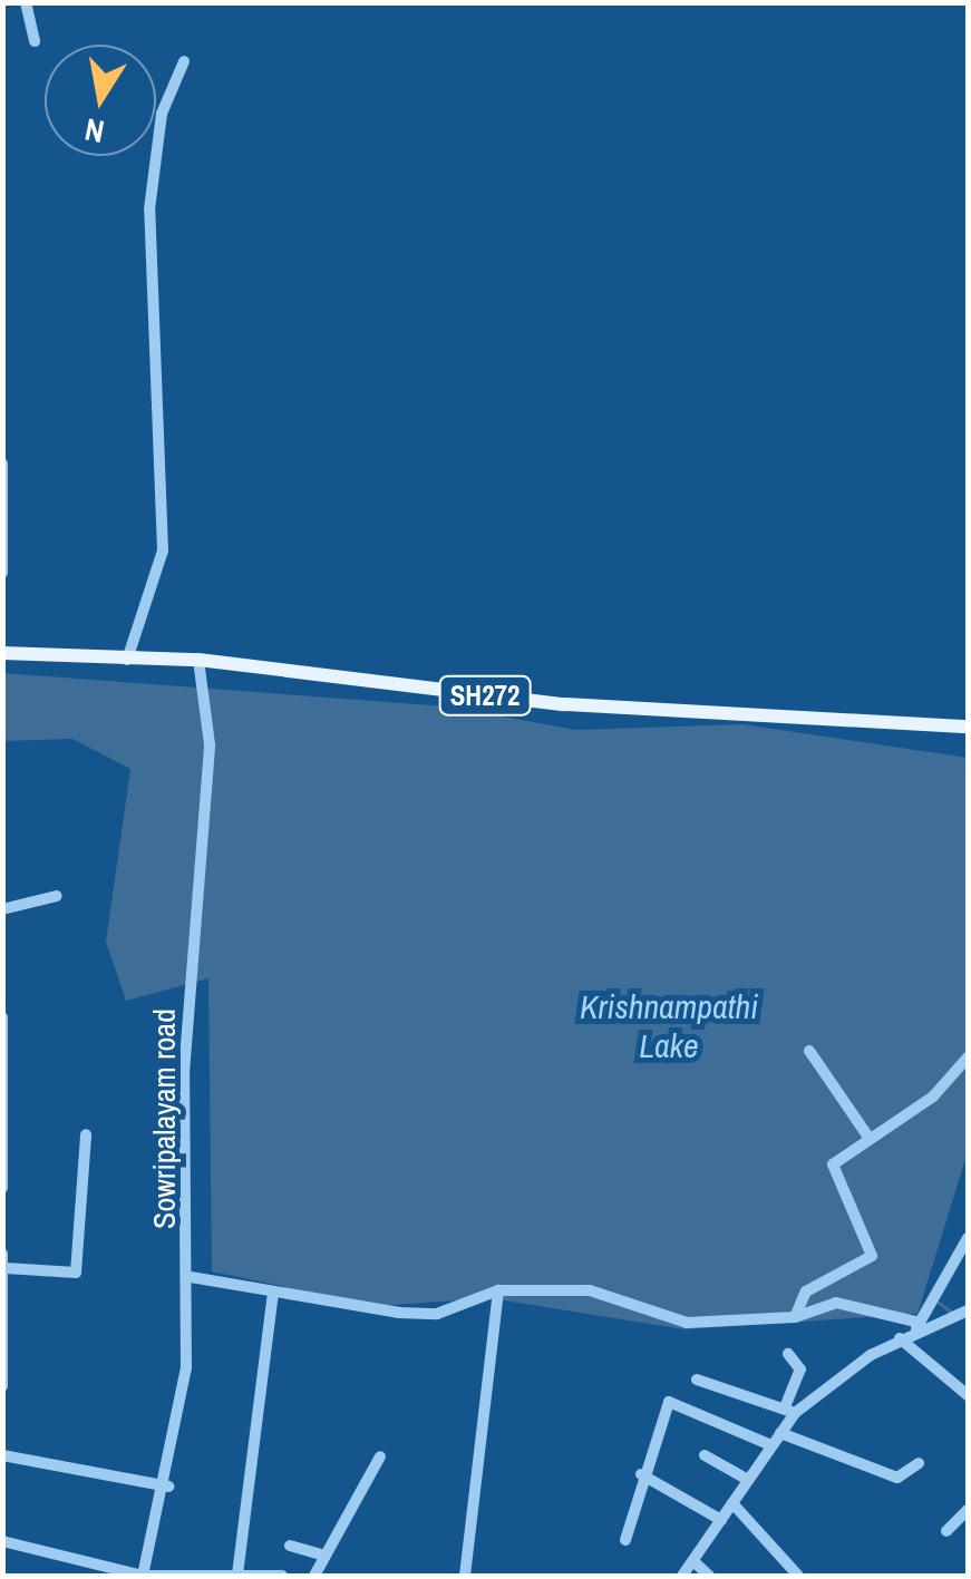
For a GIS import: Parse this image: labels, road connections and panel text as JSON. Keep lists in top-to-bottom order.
{
  "streets": {
    "main road": ["SH272"],
    "street": ["Sowripalayam road"]
  },
  "crossings": [
    ["SH272", "Sowripalayam road"]
  ],
  "water": ["Krishnampathi Lake"],
  "north": "bottom"
}
